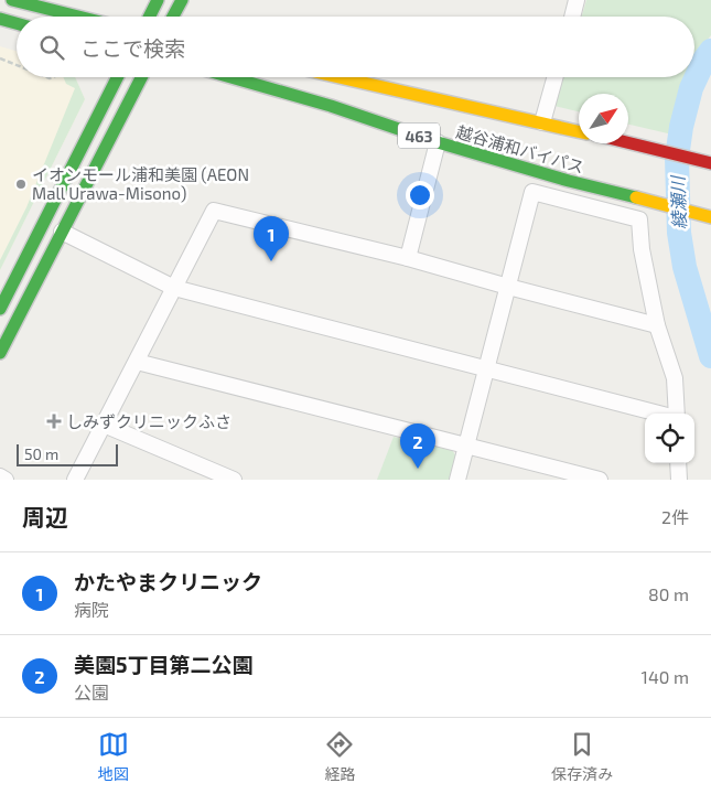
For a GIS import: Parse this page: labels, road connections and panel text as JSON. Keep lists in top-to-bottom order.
{
  "streets": {
    "main road": ["463", "越谷浦和バイパス"]
  },
  "water": ["綾瀬川"],
  "places": {
    "other": ["イオンモール浦和美園 (AEON Mall Urawa-Misono)"],
    "health": ["しみずクリニックふさ"]
  },
  "scale_bar": "50 m",
  "north": "top right",
  "page": {
    "search": "ここで検索",
    "pins": ["1", "2"],
    "scale": "50 m",
    "heading": ["周辺", "2件"],
    "list": [
      {
        "mark": "1",
        "name": "かたやまクリニック",
        "note": "病院",
        "value": "80 m"
      },
      {
        "mark": "2",
        "name": "美園5丁目第二公園",
        "note": "公園",
        "value": "140 m"
      }
    ],
    "nav": ["地図", "経路", "保存済み"]
  }
}
